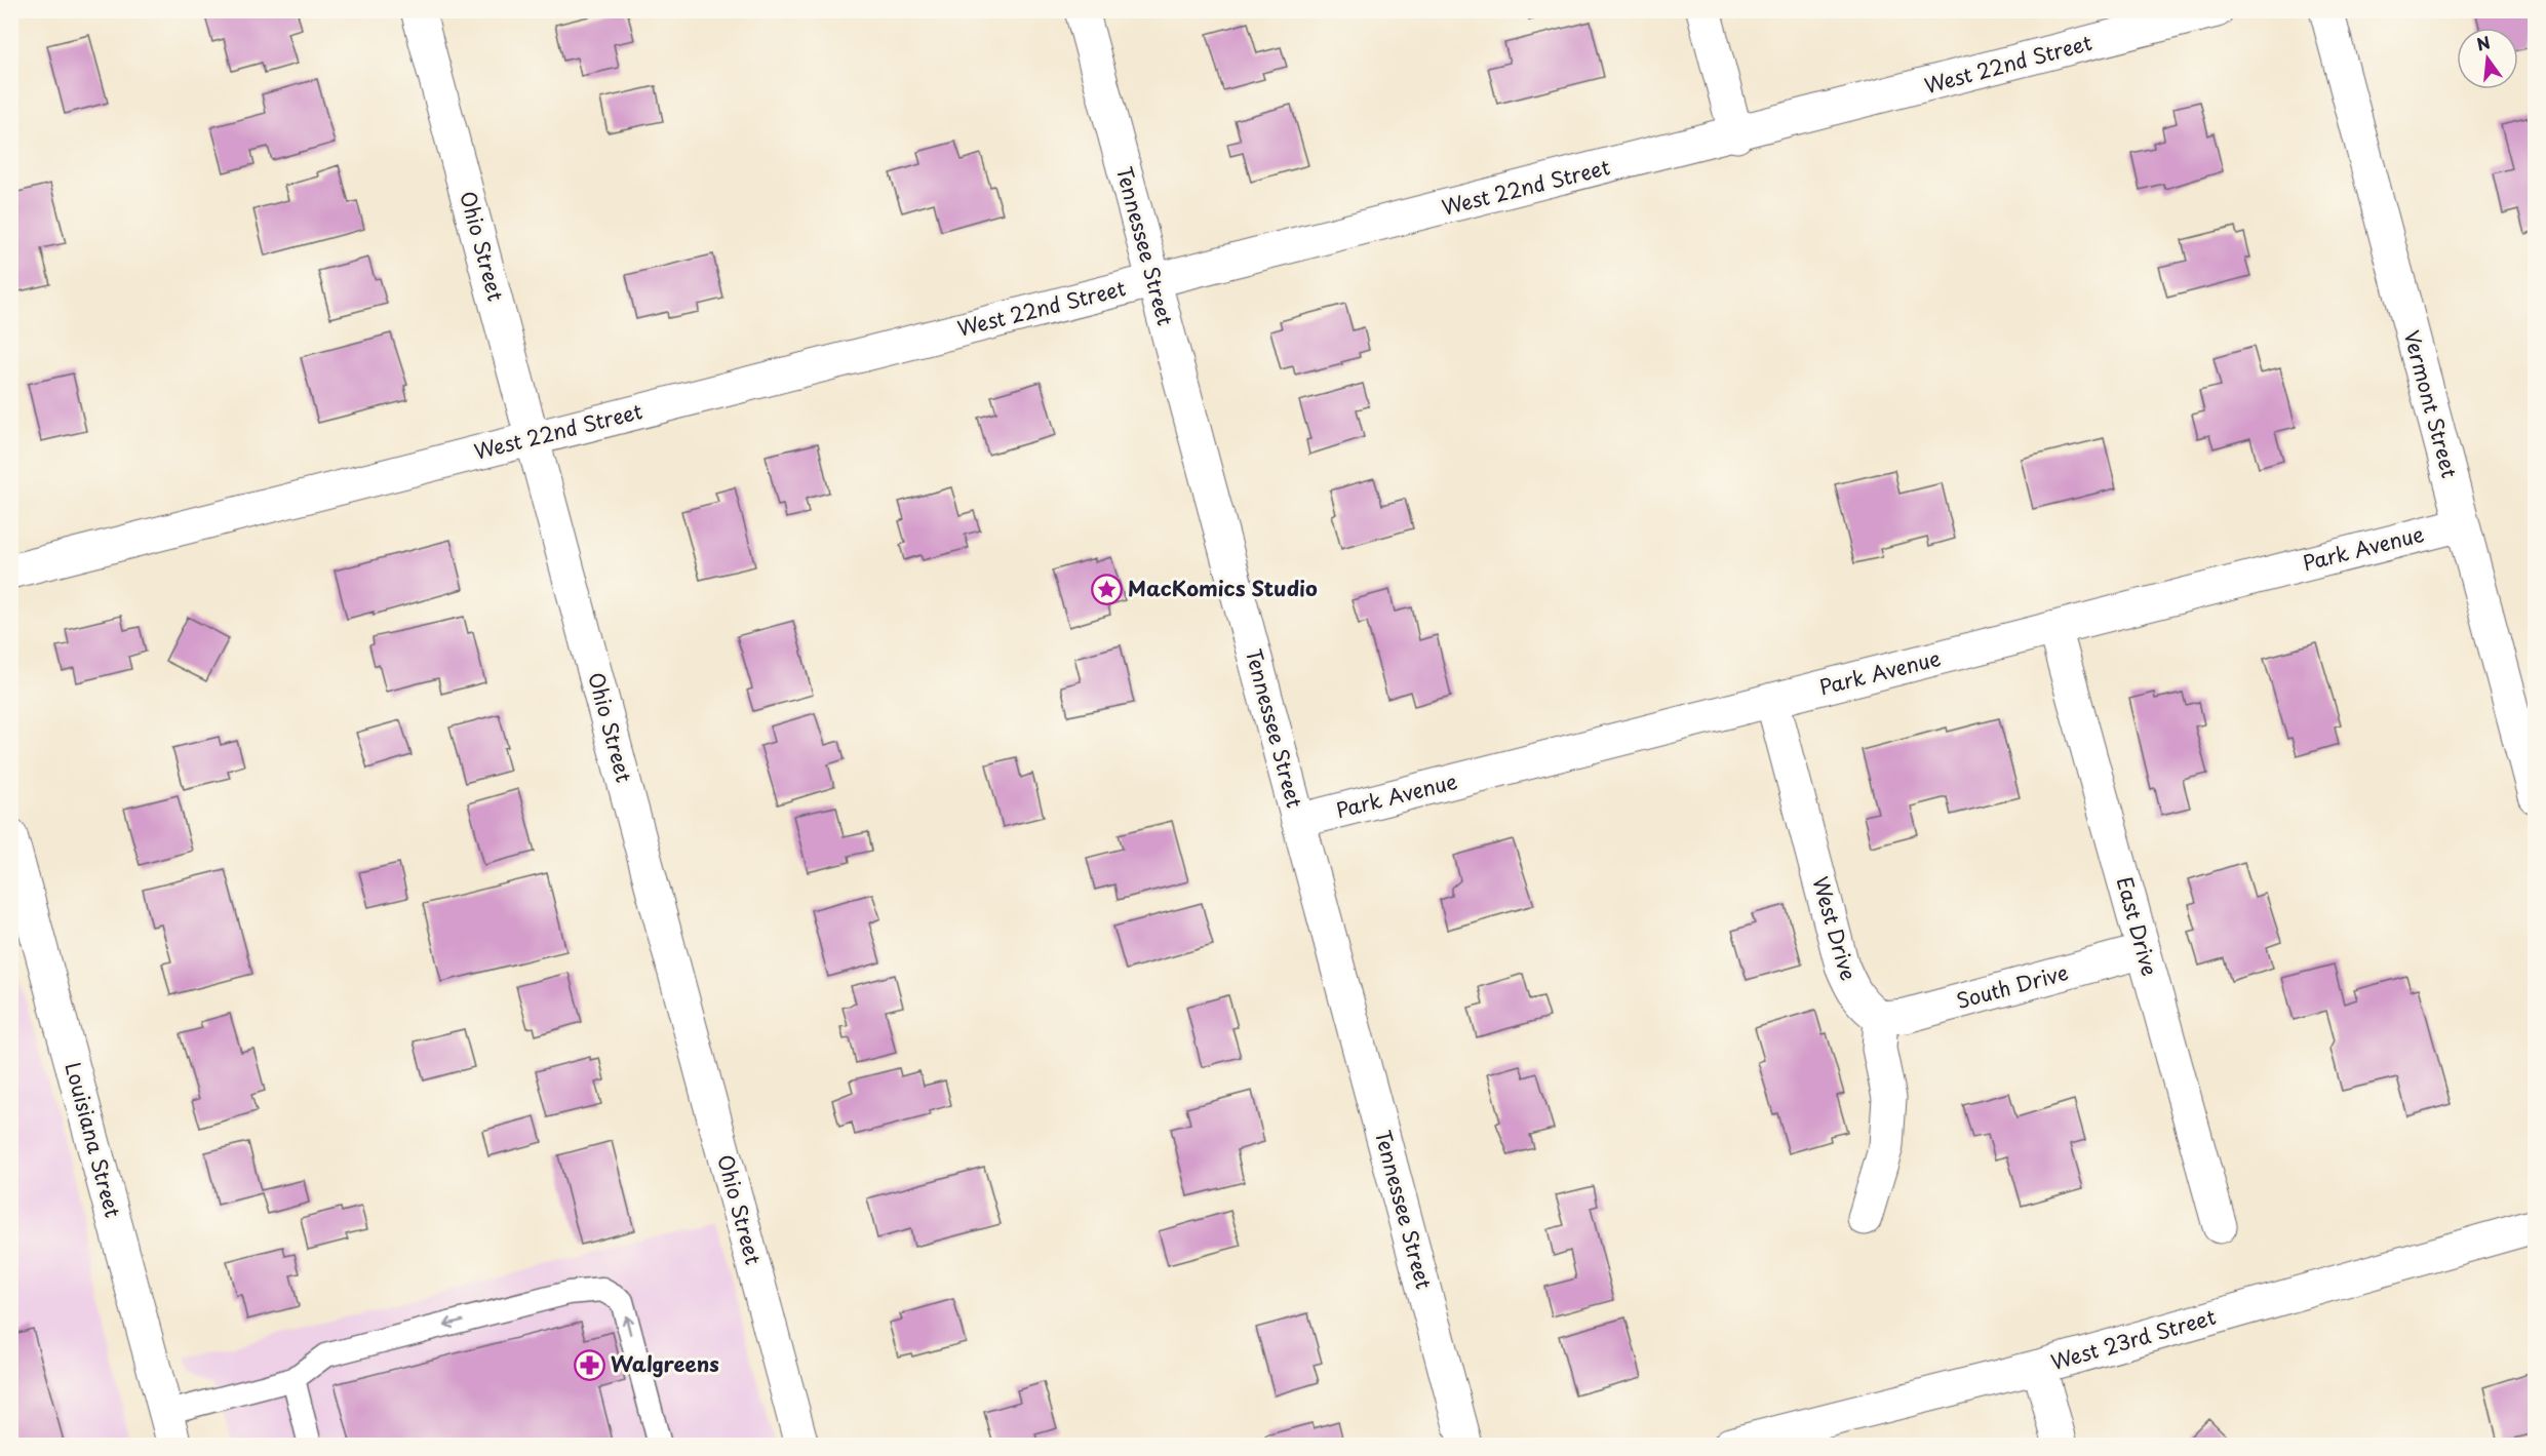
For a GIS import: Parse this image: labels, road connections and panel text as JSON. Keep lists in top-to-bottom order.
{
  "streets": {
    "street": [
      "West 22nd Street",
      "Ohio Street",
      "Tennessee Street",
      "Vermont Street",
      "Park Avenue",
      "East Drive",
      "West Drive",
      "South Drive",
      "Louisiana Street",
      "West 23rd Street"
    ]
  },
  "crossings": [
    ["West 22nd Street", "Ohio Street"],
    ["West 22nd Street", "Tennessee Street"],
    ["Tennessee Street", "Park Avenue"],
    ["Vermont Street", "Park Avenue"],
    ["Park Avenue", "East Drive"],
    ["Park Avenue", "West Drive"],
    ["East Drive", "South Drive"],
    ["West Drive", "South Drive"]
  ],
  "places": {
    "place": ["MacKomics Studio"],
    "pharmacy": ["Walgreens"]
  },
  "north": "top"
}
